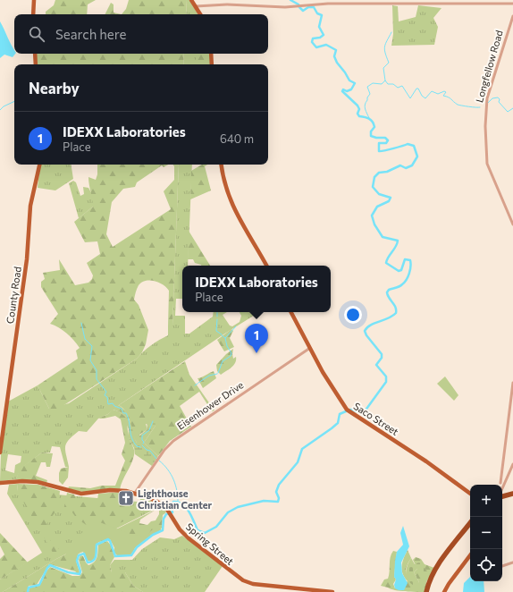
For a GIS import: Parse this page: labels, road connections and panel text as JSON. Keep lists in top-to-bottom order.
{
  "streets": {
    "main road": ["County Road", "Saco Street", "Spring Street"],
    "street": ["Longfellow Road", "Eisenhower Drive"]
  },
  "crossings": [
    ["Eisenhower Drive", "Saco Street"],
    ["Eisenhower Drive", "Spring Street"]
  ],
  "places": {
    "church": ["Lighthouse Christian Center"]
  },
  "page": {
    "search": "Search here",
    "heading": "Nearby",
    "list": [
      {
        "mark": "1",
        "name": "IDEXX Laboratories",
        "note": "Place",
        "value": "640 m"
      }
    ],
    "popup": ["IDEXX Laboratories", "Place"],
    "pins": "1",
    "map_buttons": ["+", "−"]
  }
}
